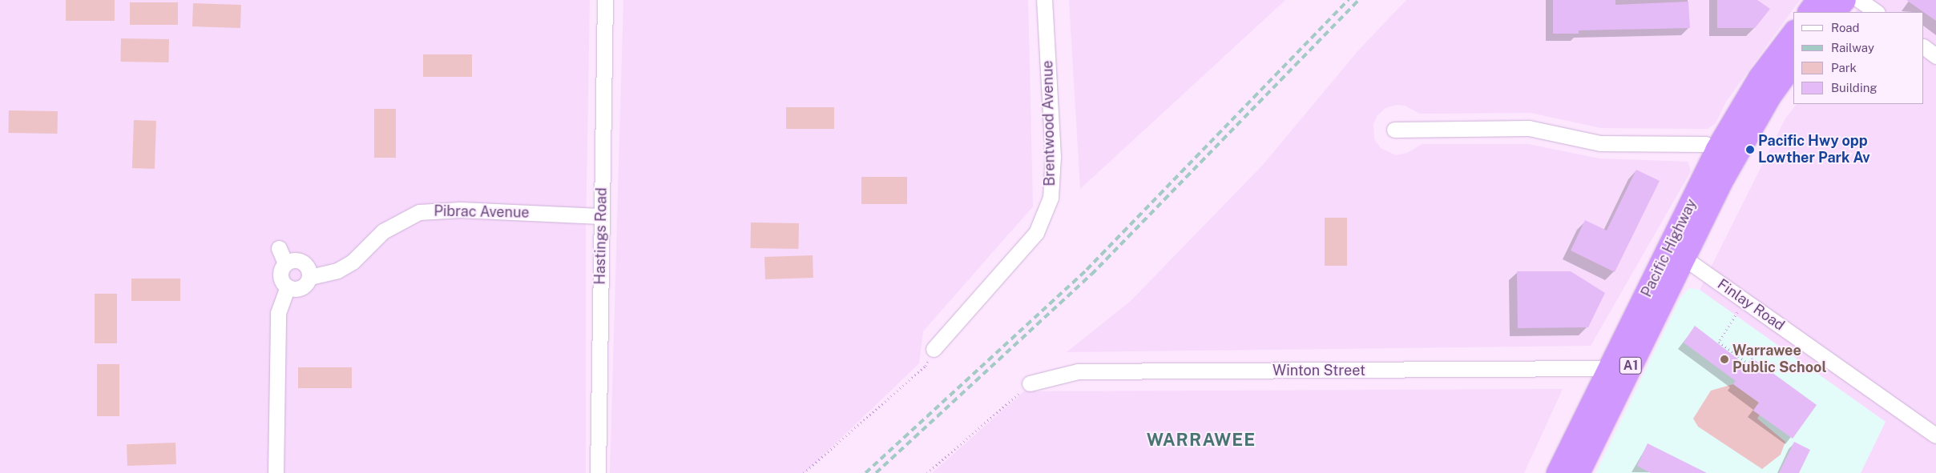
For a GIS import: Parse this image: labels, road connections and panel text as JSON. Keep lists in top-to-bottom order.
{
  "streets": {
    "highway": ["Pacific Highway", "A1"],
    "street": [
      "Brentwood Avenue",
      "Pibrac Avenue",
      "Hastings Road",
      "Finlay Road",
      "Winton Street"
    ]
  },
  "crossings": [
    ["Pibrac Avenue", "Hastings Road"],
    ["Pacific Highway", "Finlay Road"],
    ["Pacific Highway", "Winton Street"]
  ],
  "districts": ["WARRAWEE"],
  "places": ["Pacific Hwy opp Lowther Park Av", "Warrawee Public School"],
  "legend": [
    "Road",
    "Railway",
    "Park",
    "Building"
  ]
}
